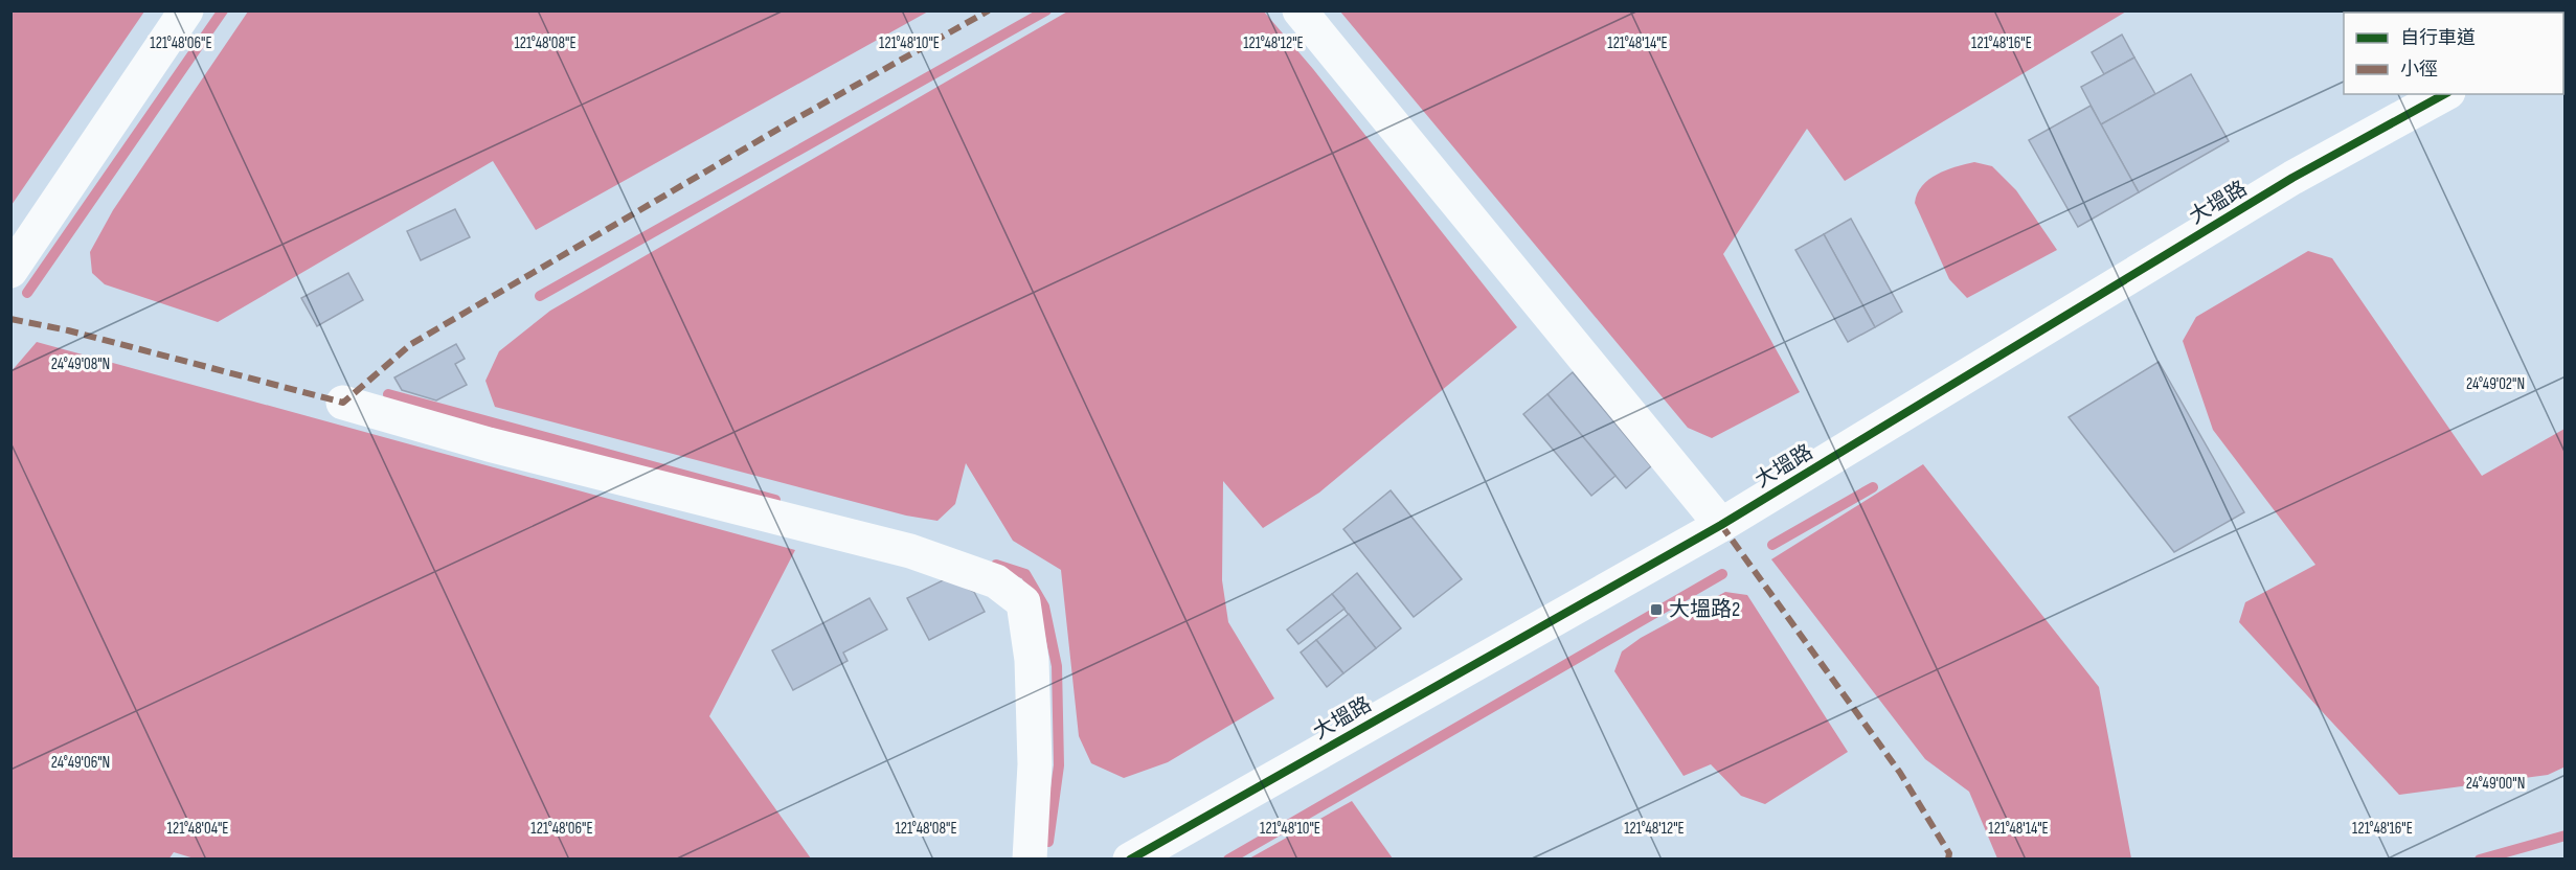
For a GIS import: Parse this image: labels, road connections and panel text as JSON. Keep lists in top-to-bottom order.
{
  "streets": {
    "street": ["大塭路"]
  },
  "places": {
    "transit": ["大塭路2"]
  },
  "legend": ["自行車道", "小徑"],
  "coordinates": [
    "121°48'14\"E",
    "121°48'16\"E",
    "121°48'06\"E",
    "121°48'08\"E",
    "121°48'10\"E",
    "121°48'12\"E",
    "24°49'08\"N",
    "24°49'02\"N",
    "24°49'06\"N",
    "24°49'00\"N",
    "121°48'04\"E"
  ]
}
